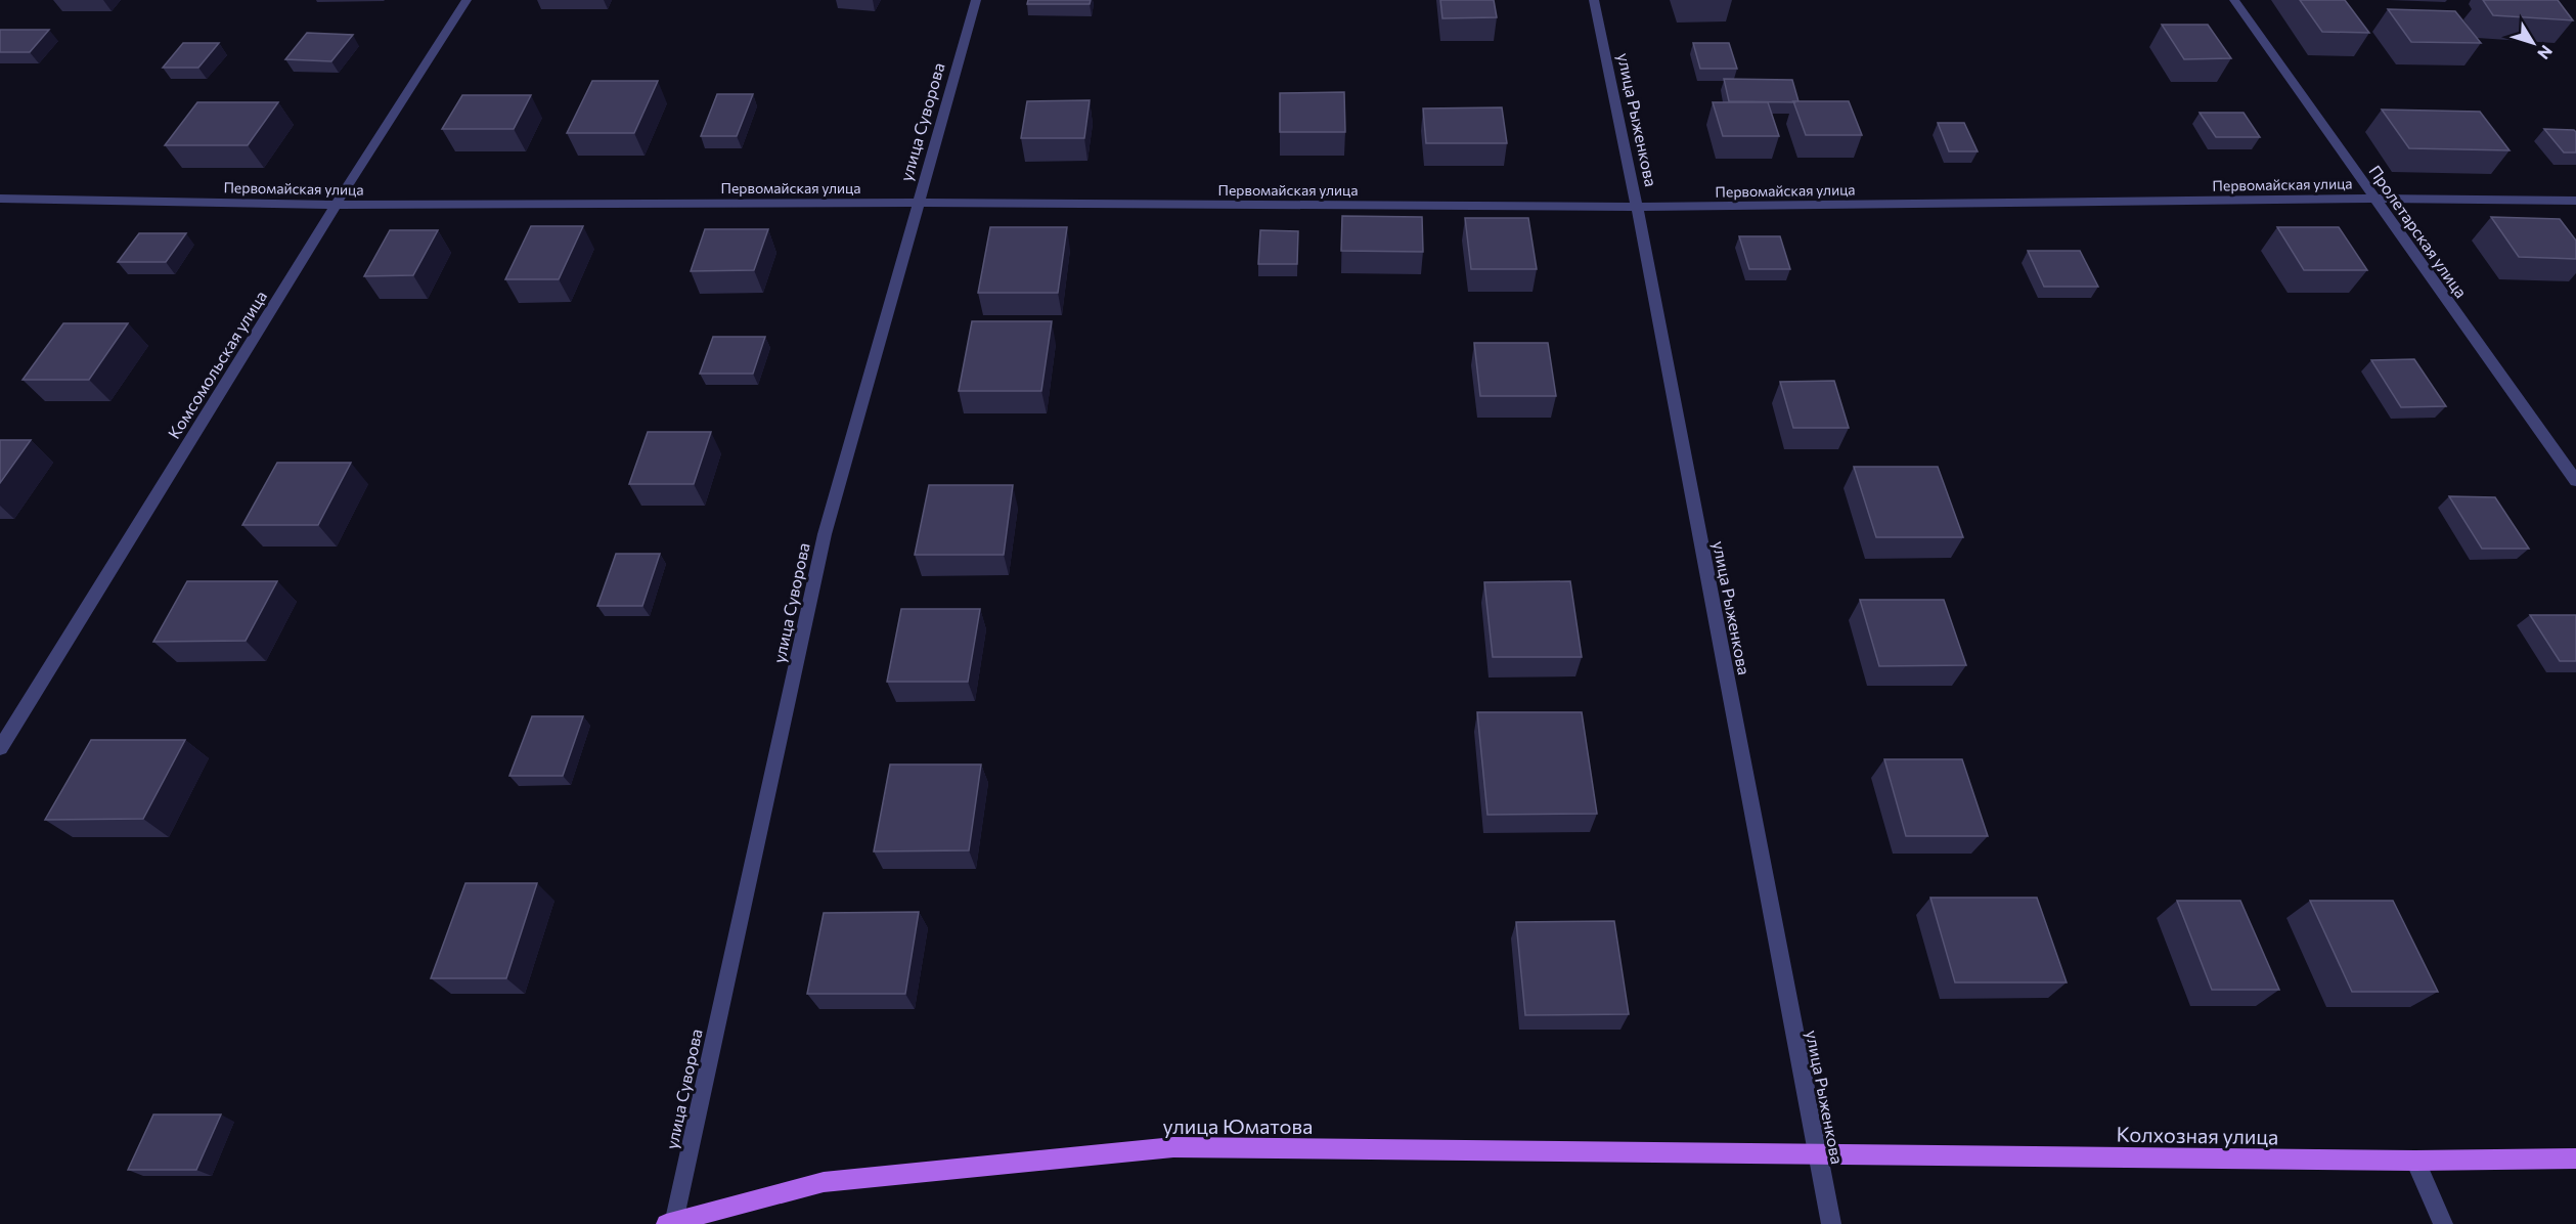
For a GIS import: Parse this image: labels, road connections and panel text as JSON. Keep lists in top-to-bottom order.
{
  "streets": {
    "main road": ["улица Юматова", "Колхозная улица"],
    "street": [
      "улица Рыженкова",
      "улица Суворова",
      "Первомайская улица",
      "Пролетарская улица",
      "Комсомольская улица"
    ]
  },
  "crossings": [
    ["улица Рыженкова", "Первомайская улица"],
    ["улица Рыженкова", "улица Юматова"],
    ["улица Рыженкова", "Колхозная улица"],
    ["улица Суворова", "Первомайская улица"],
    ["улица Суворова", "улица Юматова"],
    ["Первомайская улица", "Пролетарская улица"],
    ["Первомайская улица", "Комсомольская улица"],
    ["улица Юматова", "Колхозная улица"]
  ],
  "north": "bottom right"
}
